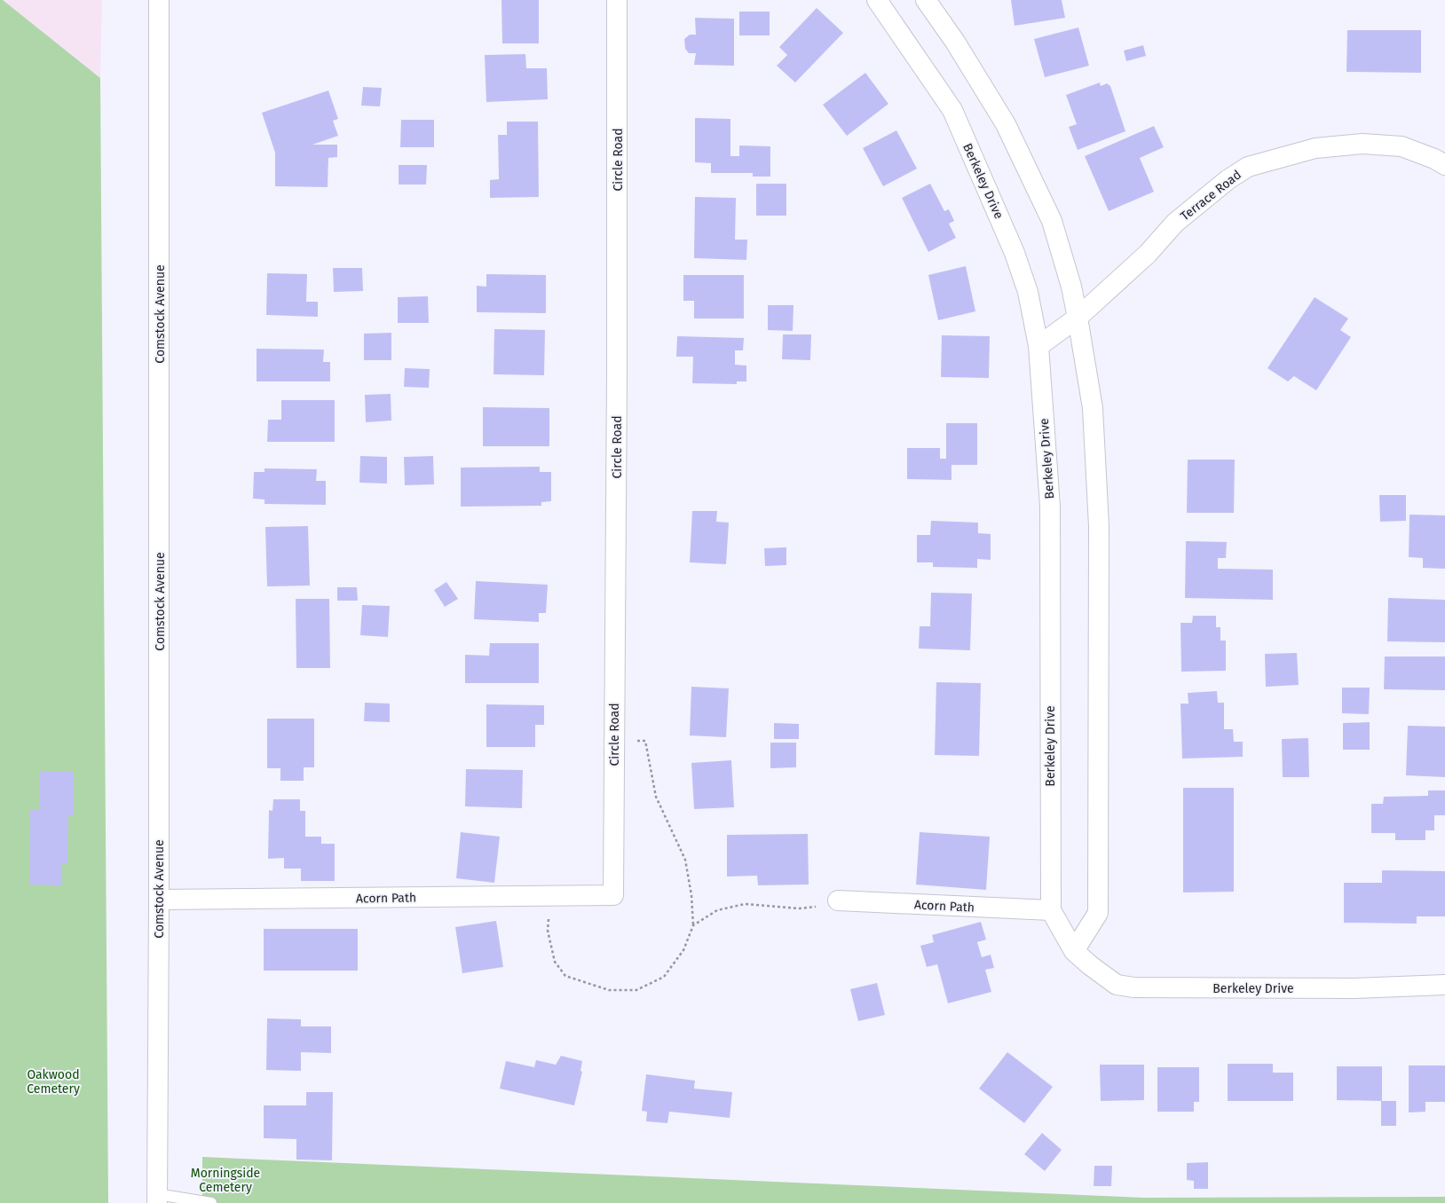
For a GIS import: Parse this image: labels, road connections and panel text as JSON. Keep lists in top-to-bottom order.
{
  "streets": {
    "street": [
      "Circle Road",
      "Berkeley Drive",
      "Terrace Road",
      "Comstock Avenue",
      "Acorn Path"
    ]
  },
  "crossings": [
    ["Circle Road", "Acorn Path"],
    ["Berkeley Drive", "Terrace Road"],
    ["Berkeley Drive", "Acorn Path"],
    ["Comstock Avenue", "Acorn Path"]
  ],
  "parks": ["Oakwood Cemetery", "Morningside Cemetery"]
}
